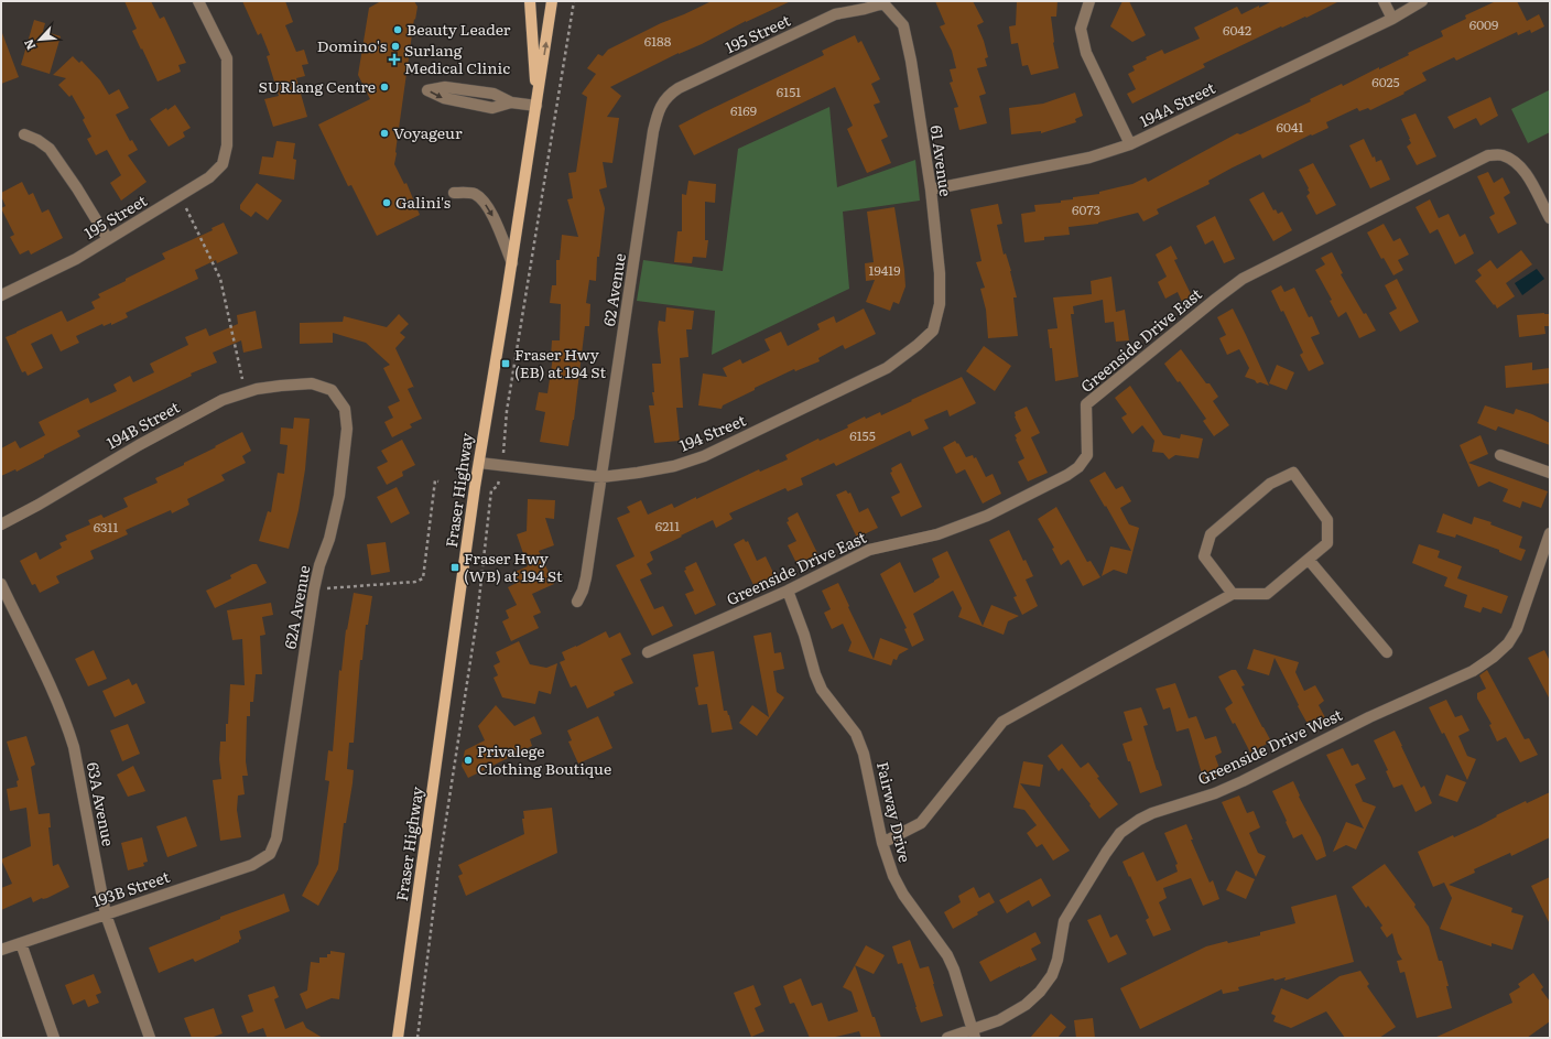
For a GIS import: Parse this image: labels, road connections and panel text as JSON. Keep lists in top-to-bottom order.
{
  "streets": {
    "main road": ["Fraser Highway"],
    "street": [
      "195 Street",
      "194A Street",
      "61 Avenue",
      "62 Avenue",
      "Greenside Drive East",
      "194B Street",
      "194 Street",
      "62A Avenue",
      "Greenside Drive West",
      "63A Avenue",
      "Fairway Drive",
      "193B Street"
    ]
  },
  "crossings": [
    ["195 Street", "61 Avenue"],
    ["195 Street", "62 Avenue"],
    ["194A Street", "61 Avenue"],
    ["61 Avenue", "194 Street"],
    ["62 Avenue", "194 Street"],
    ["Greenside Drive East", "Fairway Drive"],
    ["194B Street", "62A Avenue"],
    ["194 Street", "Fraser Highway"],
    ["62A Avenue", "193B Street"],
    ["Greenside Drive West", "Fairway Drive"],
    ["63A Avenue", "193B Street"]
  ],
  "places": {
    "other": [
      "Beauty Leader",
      "Domino's",
      "SURlang Centre",
      "Voyageur",
      "Galini's",
      "Privalege Clothing Boutique"
    ],
    "health": ["Surlang Medical Clinic"],
    "transit": ["Fraser Hwy (EB) at 194 St", "Fraser Hwy (WB) at 194 St"]
  },
  "house_numbers": [
    "6009",
    "6042",
    "6188",
    "6025",
    "6151",
    "6169",
    "6041",
    "6073",
    "19419",
    "6155",
    "6211",
    "6311"
  ],
  "north": "bottom left"
}
